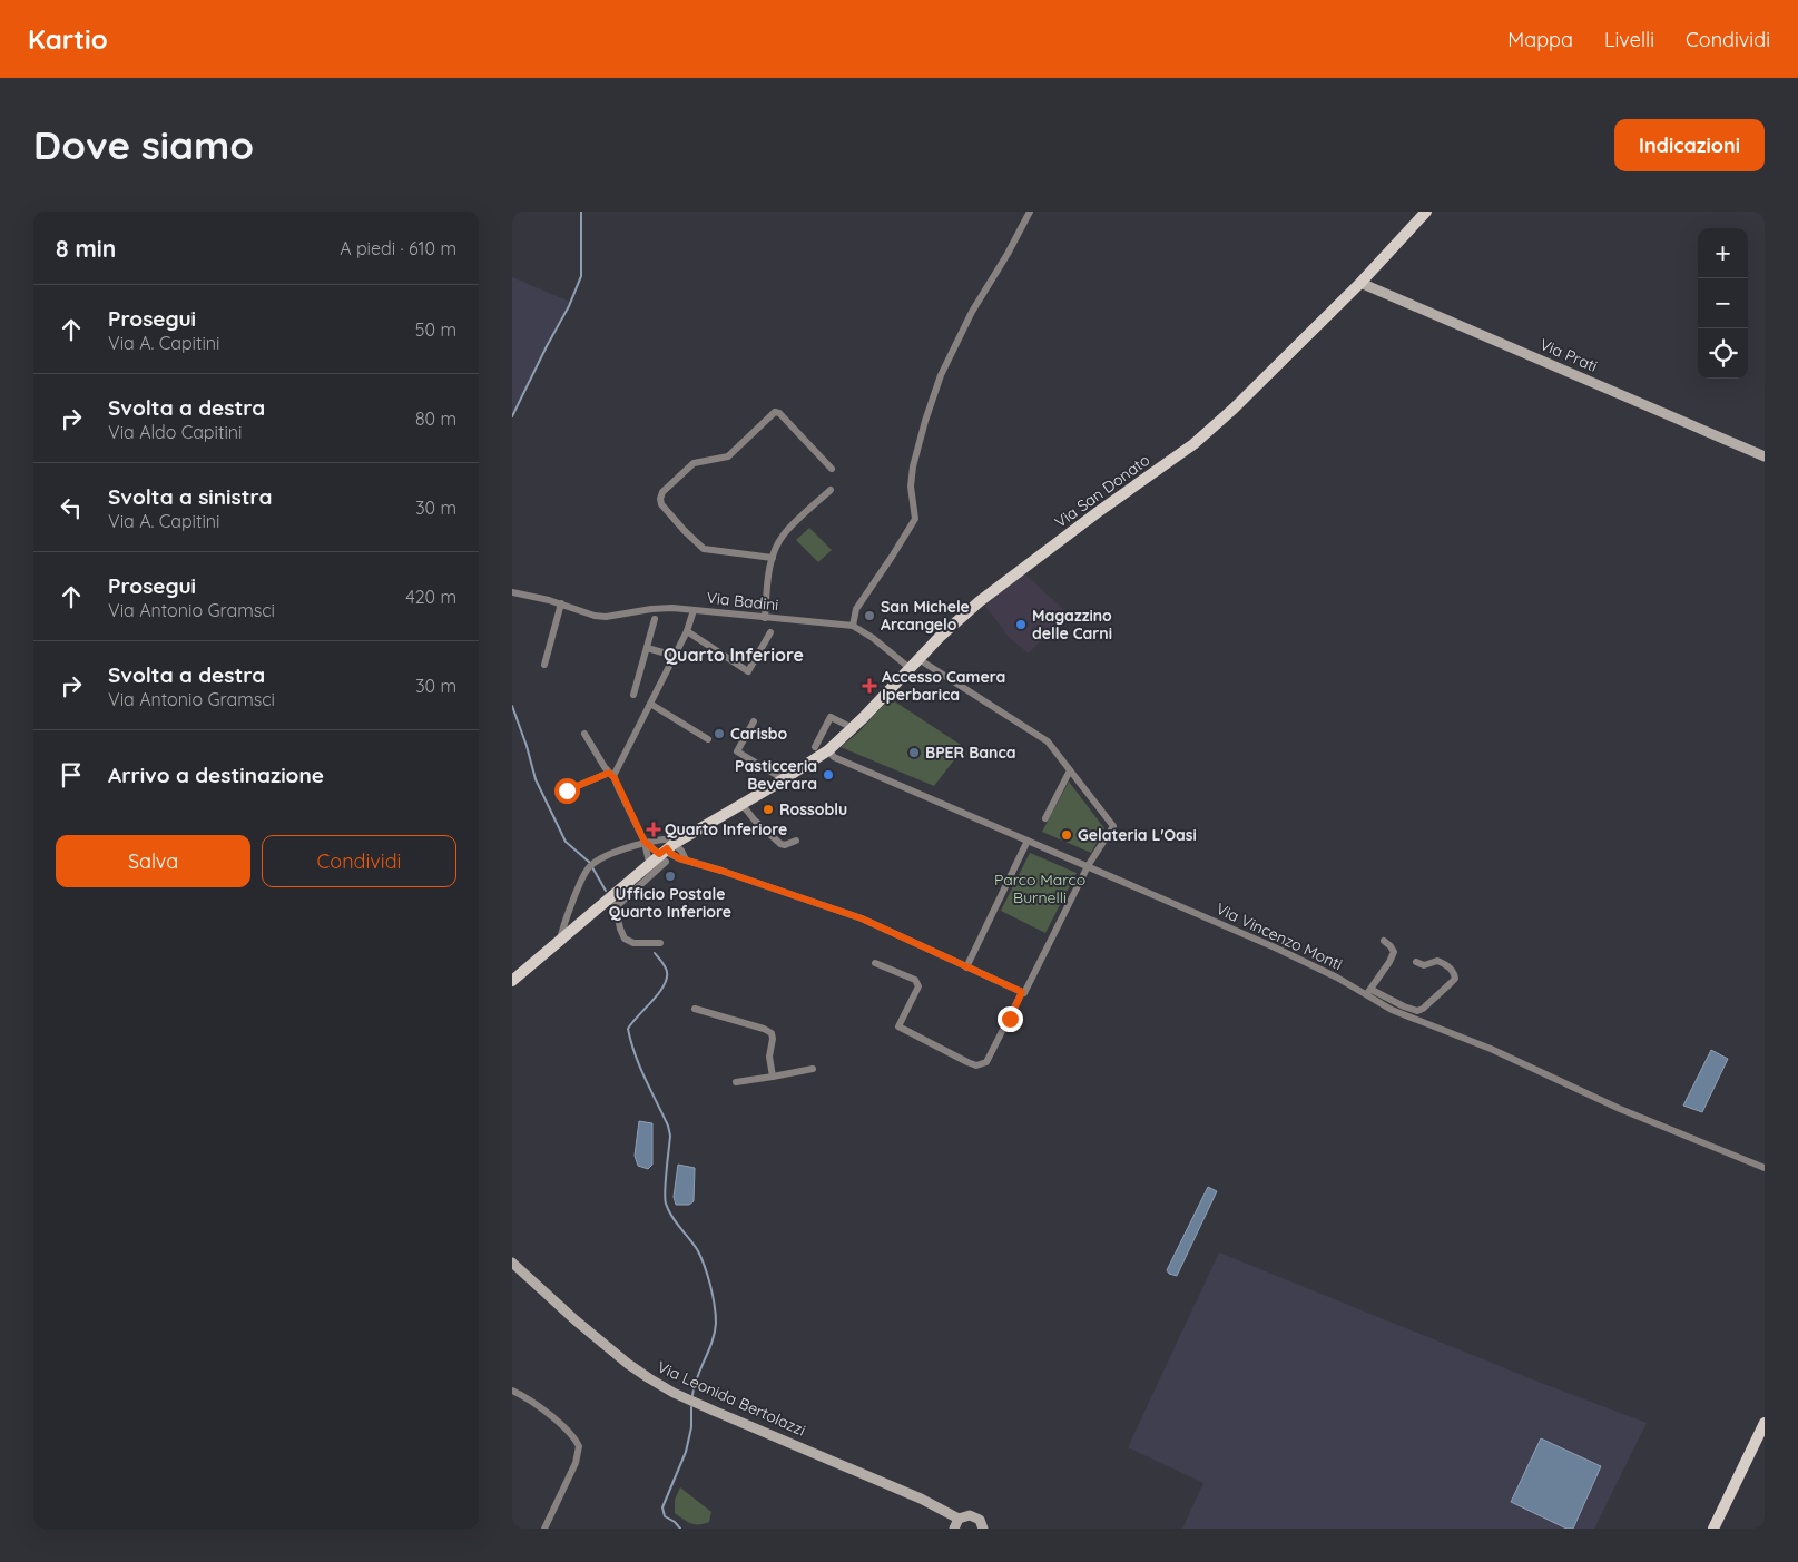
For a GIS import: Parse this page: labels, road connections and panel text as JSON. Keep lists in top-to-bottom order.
{
  "streets": {
    "main road": ["Via San Donato"],
    "street": [
      "Via Prati",
      "Via Badini",
      "Via Vincenzo Monti",
      "Via Leonida Bertolazzi"
    ]
  },
  "crossings": [
    ["Via Prati", "Via San Donato"],
    ["Via San Donato", "Via Badini"],
    ["Via San Donato", "Via Vincenzo Monti"]
  ],
  "districts": ["Quarto Inferiore"],
  "parks": ["Parco Marco Burnelli"],
  "places": {
    "other": [
      "San Michele Arcangelo",
      "Magazzino delle Carni",
      "Carisbo",
      "BPER Banca",
      "Pasticceria Beverara",
      "Rossoblu",
      "Gelateria L'Oasi",
      "Ufficio Postale Quarto Inferiore"
    ],
    "health": ["Accesso Camera Iperbarica", "Quarto Inferiore"]
  },
  "page": {
    "header": "Kartio",
    "nav": ["Mappa", "Livelli", "Condividi"],
    "buttons": [
      "Indicazioni",
      ["Salva", "Condividi"]
    ],
    "title": "Dove siamo",
    "heading": ["8 min", "A piedi · 610 m"],
    "map_buttons": ["+", "−"],
    "list": [
      ["Prosegui", "Via A. Capitini", "50 m"],
      ["Svolta a destra", "Via Aldo Capitini", "80 m"],
      ["Svolta a sinistra", "Via A. Capitini", "30 m"],
      ["Prosegui", "Via Antonio Gramsci", "420 m"],
      ["Svolta a destra", "Via Antonio Gramsci", "30 m"],
      "Arrivo a destinazione"
    ]
  }
}
